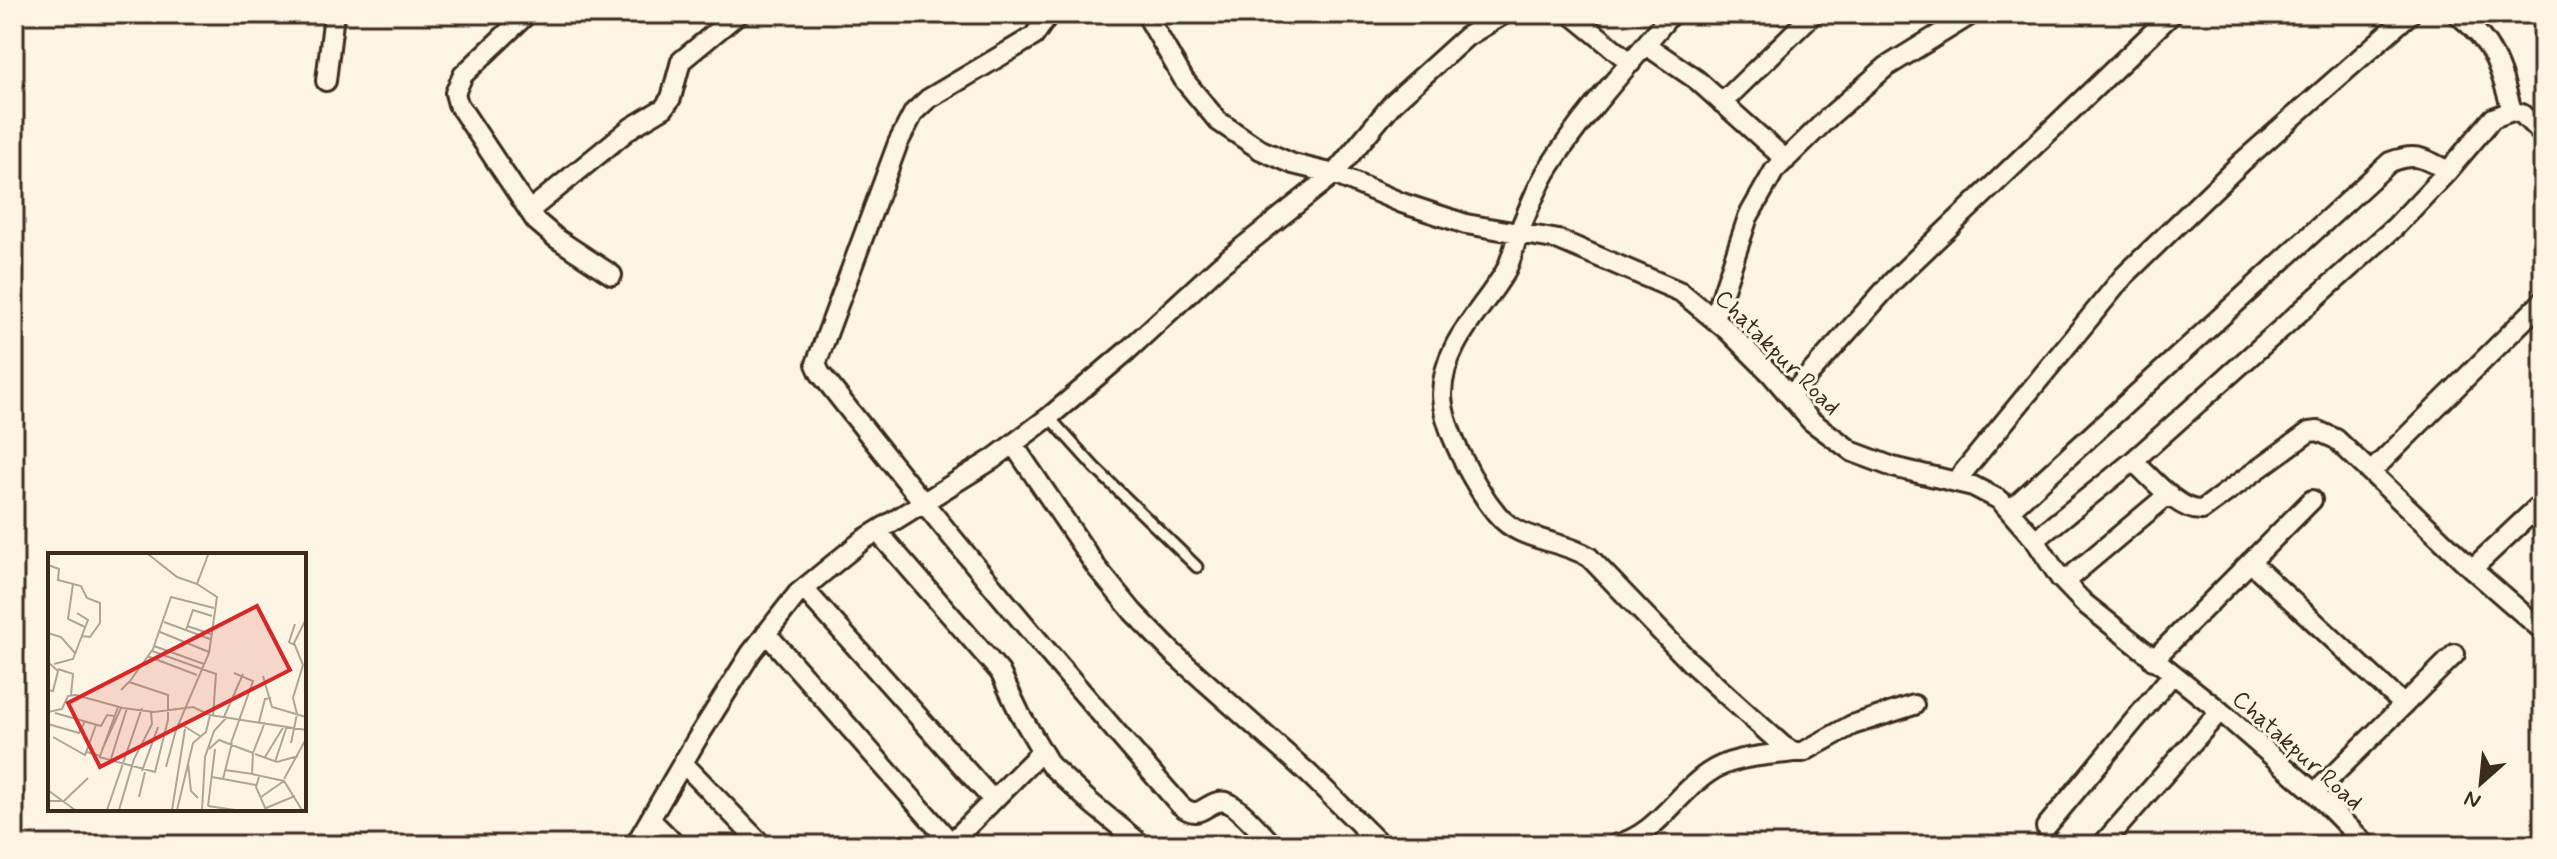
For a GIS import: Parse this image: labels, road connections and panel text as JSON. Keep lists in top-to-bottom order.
{
  "streets": {
    "street": ["Chatakpur Road"]
  },
  "north": "bottom left"
}
